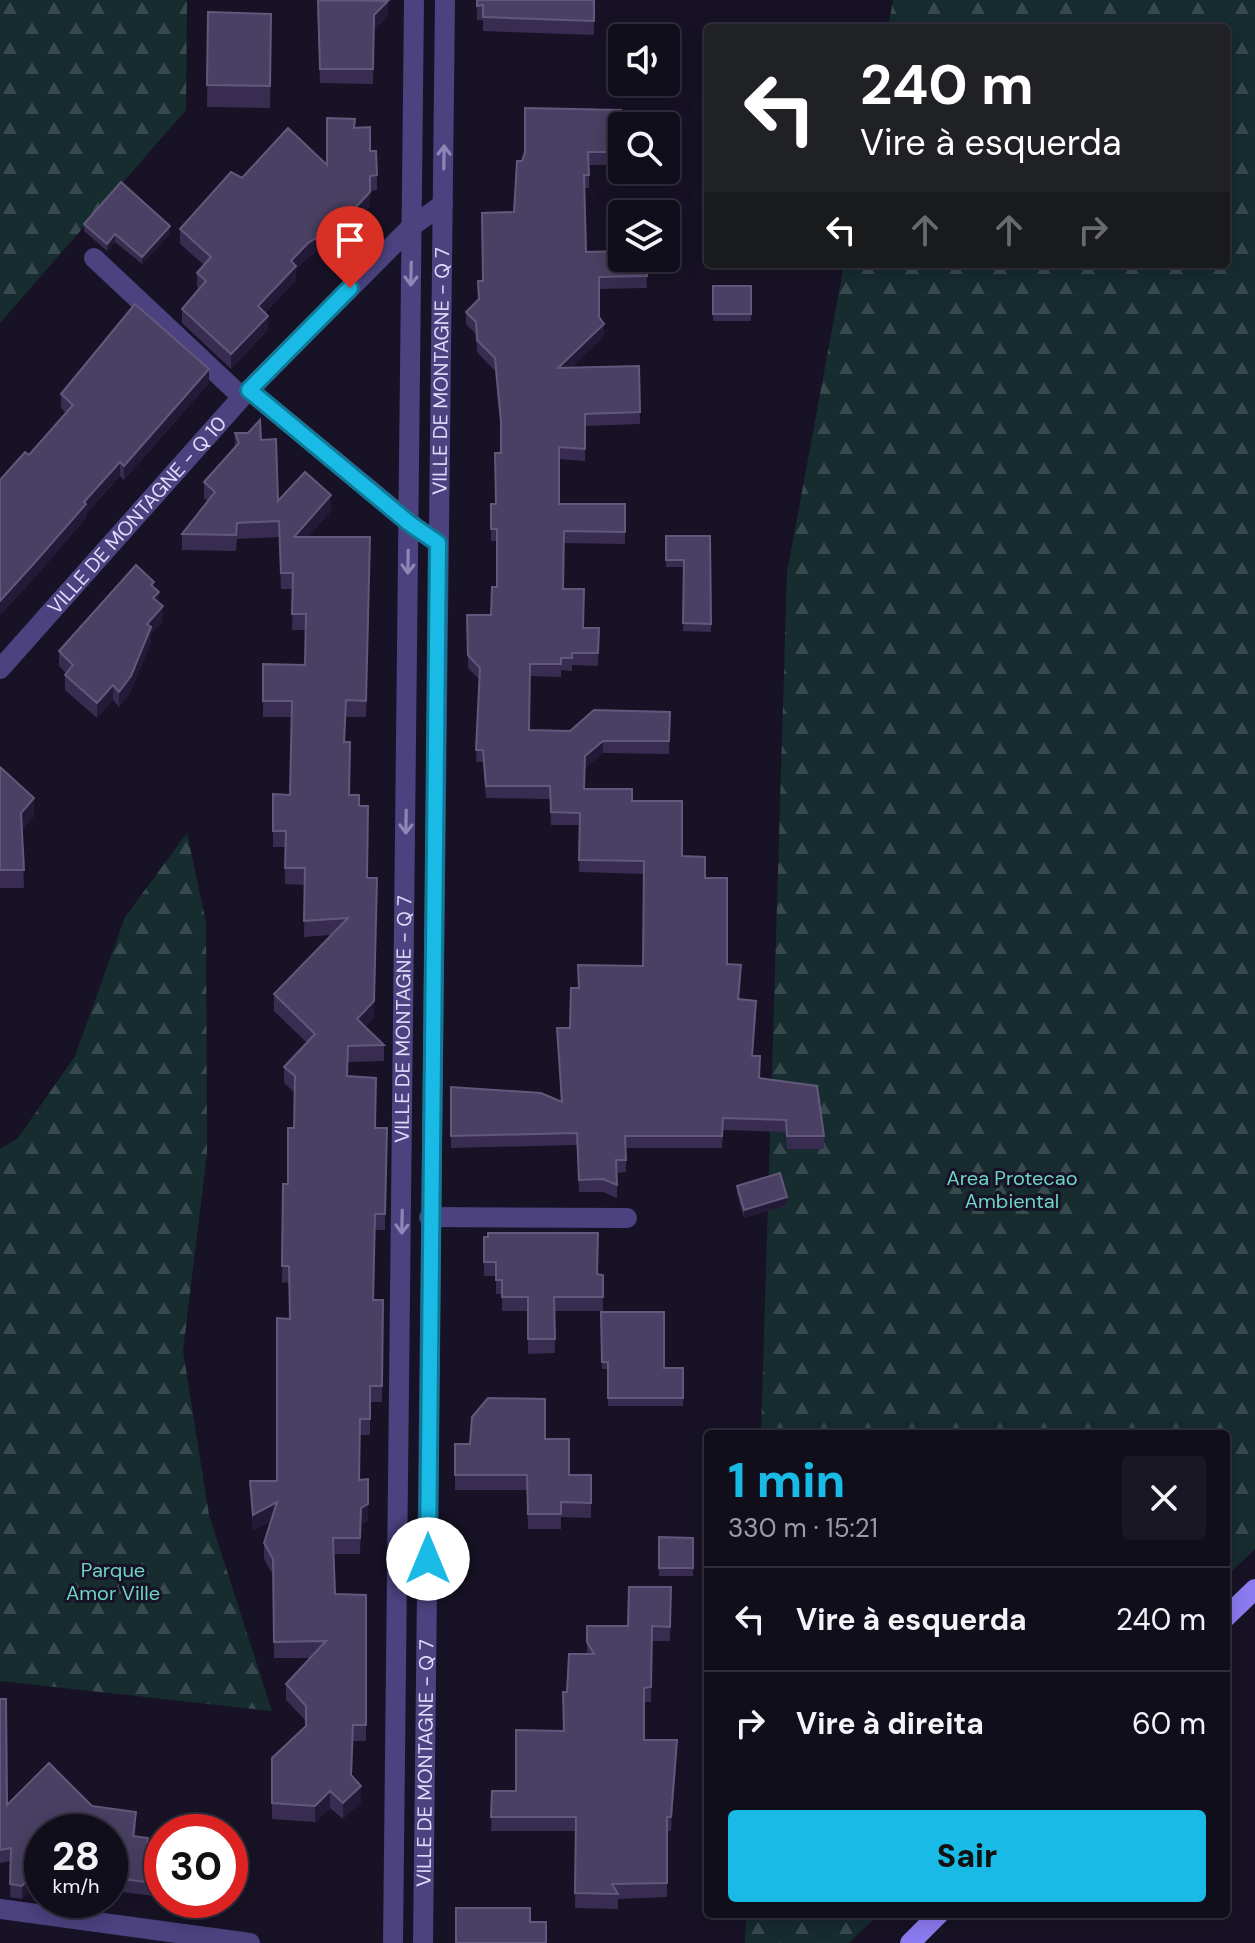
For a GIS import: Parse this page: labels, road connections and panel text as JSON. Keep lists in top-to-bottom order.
{
  "streets": {
    "street": ["VILLE DE MONTAGNE - Q 7", "VILLE DE MONTAGNE - Q 10"]
  },
  "crossings": [
    ["VILLE DE MONTAGNE - Q 7", "VILLE DE MONTAGNE - Q 10"]
  ],
  "parks": ["Area Protecao Ambiental", "Parque Amor Ville"],
  "page": {
    "turn": ["240 m", "Vire à esquerda"],
    "heading": ["1 min", "330 m · 15:21"],
    "list": [
      {
        "name": "Vire à esquerda",
        "value": "240 m"
      },
      {
        "name": "Vire à direita",
        "value": "60 m"
      }
    ],
    "buttons": "Sair",
    "speed": "28 km/h",
    "limit": "30"
  }
}
